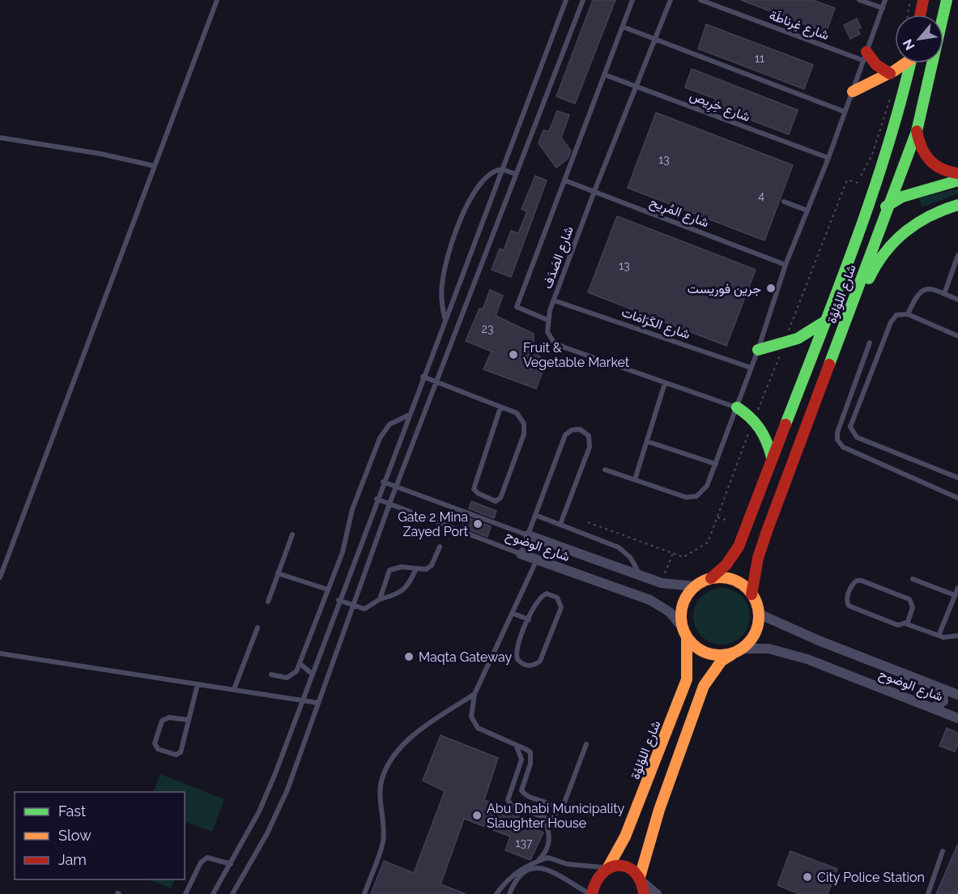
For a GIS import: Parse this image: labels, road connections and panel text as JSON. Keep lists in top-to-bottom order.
{
  "streets": {
    "street": ["شارع اللؤلؤة", "شارع الوضوح"],
    "lane": [
      "شارع غِرناطَة",
      "شارع خِرِيص",
      "شارع المُرِيح",
      "شارع الصَدَف",
      "شارع الكَرَامَات"
    ]
  },
  "crossings": [
    ["شارع خِرِيص", "شارع الصَدَف"],
    ["شارع المُرِيح", "شارع الصَدَف"],
    ["شارع الصَدَف", "شارع الكَرَامَات"],
    ["شارع اللؤلؤة", "شارع الوضوح"]
  ],
  "places": [
    "جرين فوريست",
    "Fruit & Vegetable Market",
    "Gate 2 Mina Zayed Port",
    "Maqta Gateway",
    "Abu Dhabi Municipality Slaughter House",
    "City Police Station"
  ],
  "house_numbers": [
    "11",
    "13",
    "4",
    "13",
    "23",
    "137"
  ],
  "legend": ["Fast", "Slow", "Jam"],
  "north": "bottom left"
}
